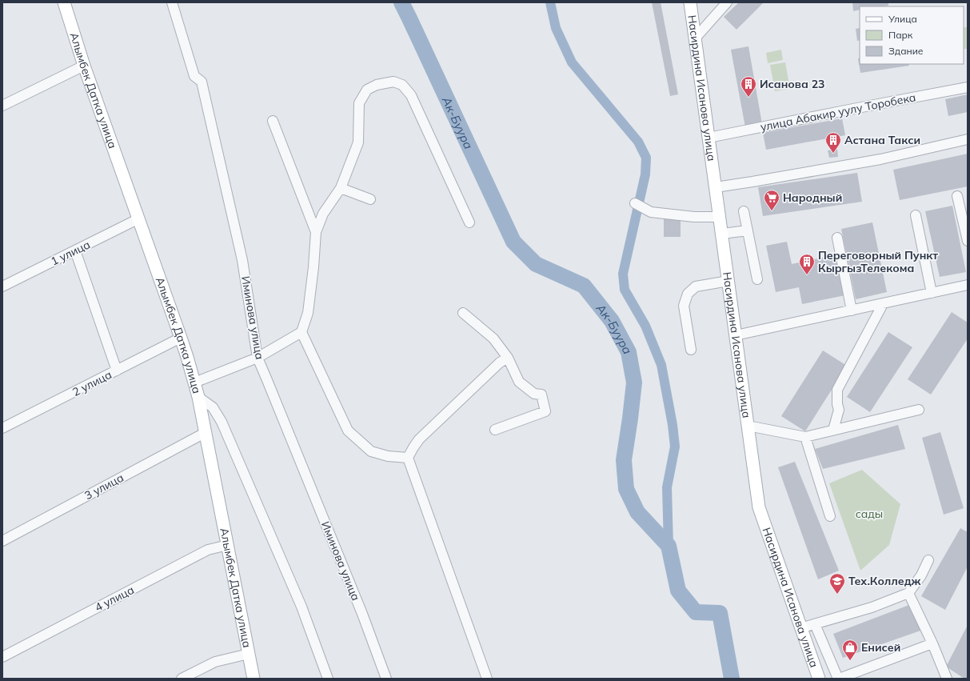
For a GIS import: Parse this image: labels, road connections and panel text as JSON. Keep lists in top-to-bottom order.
{
  "streets": {
    "main road": ["Насирдина Исанова улица", "Алымбек Датка улица"],
    "street": [
      "улица Абакир уулу Торобека",
      "1 улица",
      "Иминова улица",
      "2 улица",
      "3 улица",
      "4 улица"
    ]
  },
  "crossings": [
    ["Насирдина Исанова улица", "улица Абакир уулу Торобека"],
    ["Алымбек Датка улица", "1 улица"],
    ["Алымбек Датка улица", "2 улица"],
    ["Алымбек Датка улица", "3 улица"],
    ["Алымбек Датка улица", "4 улица"]
  ],
  "water": ["Ак-Буура"],
  "parks": ["сады"],
  "places": {
    "building": ["Исанова 23", "Астана Такси", "Переговорный Пункт КыргызТелекома"],
    "supermarket": ["Народный"],
    "school or university": ["Тех.Колледж"],
    "shop": ["Енисей"]
  },
  "legend": ["Улица", "Парк", "Здание"]
}
